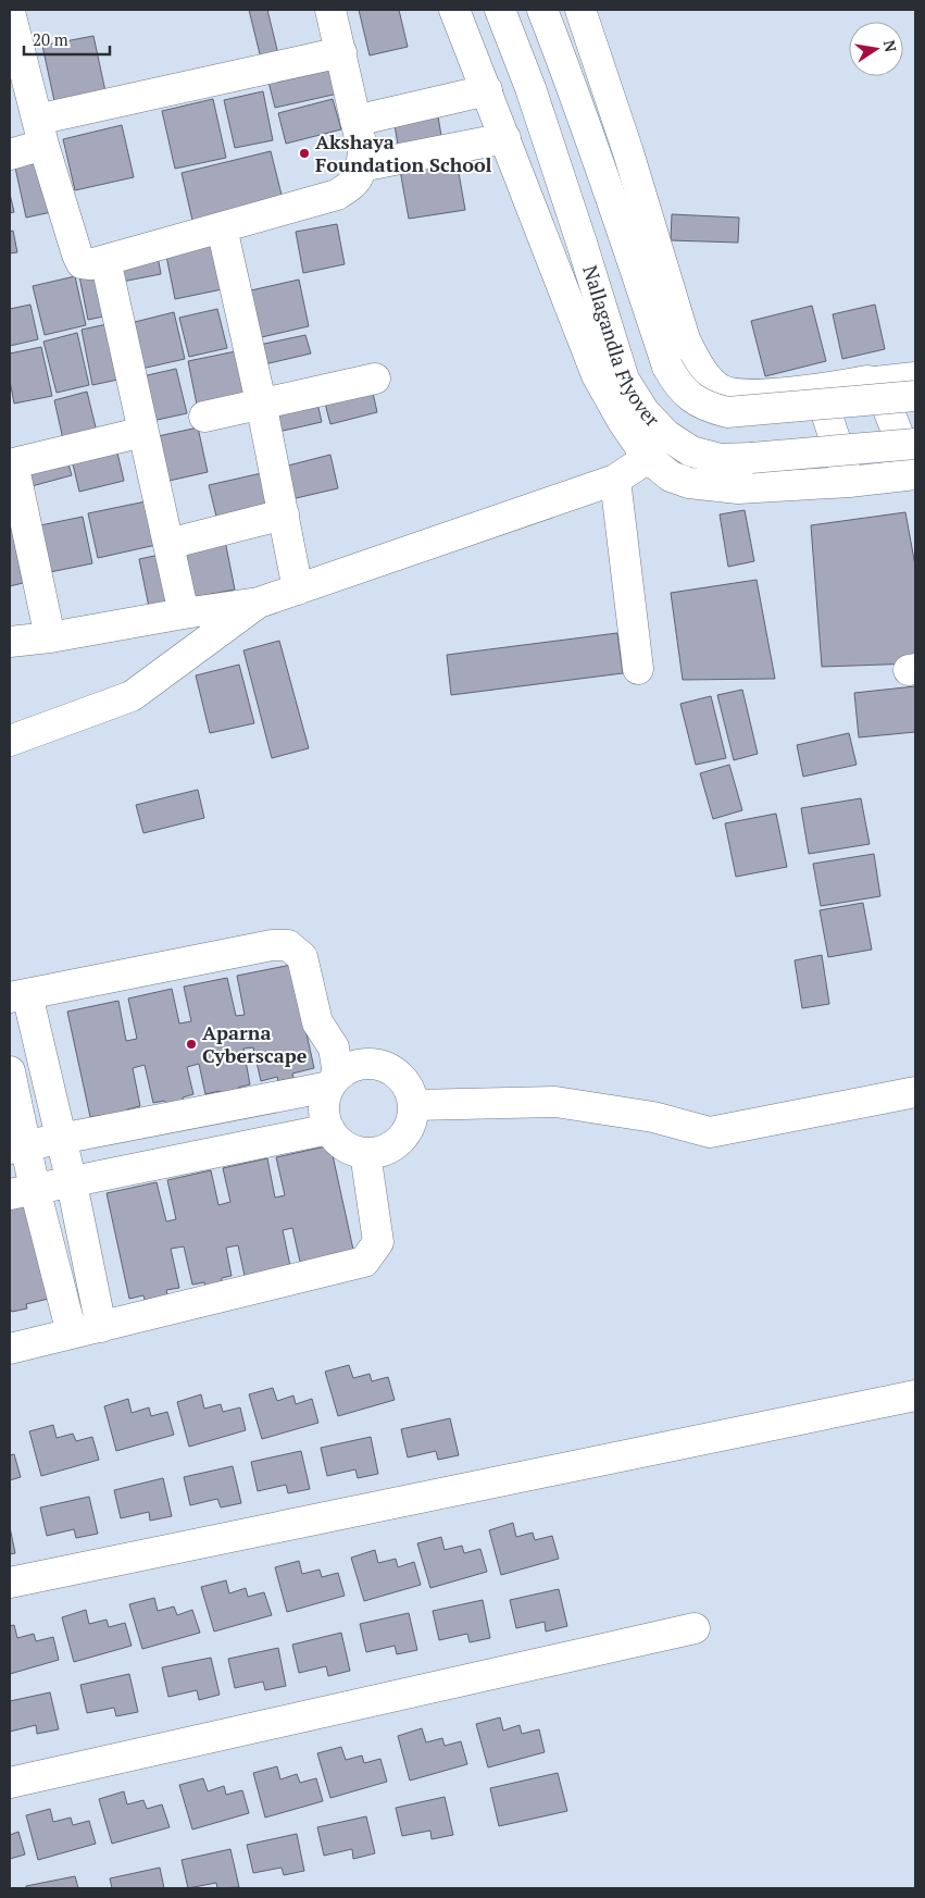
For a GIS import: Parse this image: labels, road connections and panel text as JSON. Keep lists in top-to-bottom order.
{
  "streets": {
    "street": ["Nallagandla Flyover"]
  },
  "places": ["Akshaya Foundation School", "Aparna Cyberscape"],
  "scale_bar": "20 m",
  "north": "right"
}
